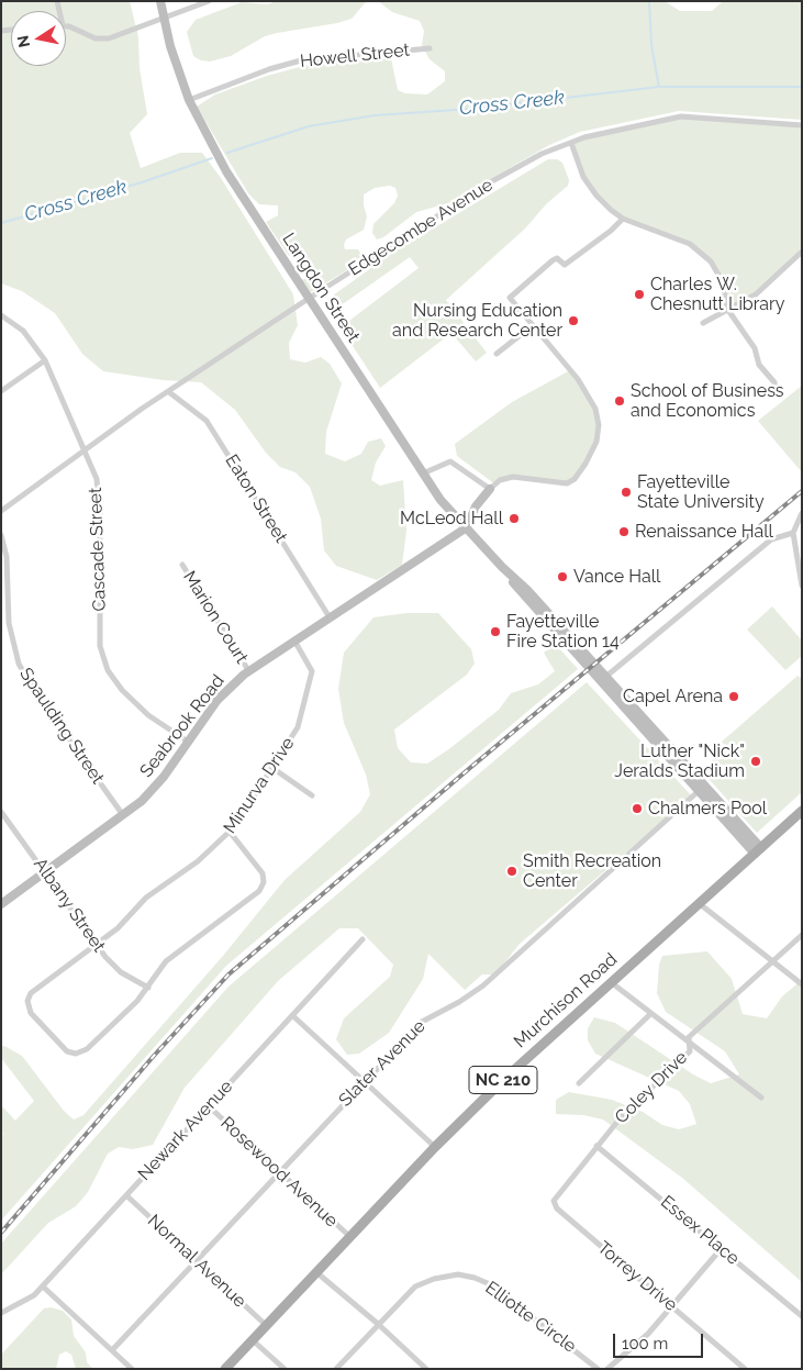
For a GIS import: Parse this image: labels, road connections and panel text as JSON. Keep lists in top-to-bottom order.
{
  "streets": {
    "main road": ["Murchison Road", "NC 210"],
    "street": [
      "Howell Street",
      "Edgecombe Avenue",
      "Langdon Street",
      "Eaton Street",
      "Cascade Street",
      "Marion Court",
      "Spaulding Street",
      "Seabrook Road",
      "Minurva Drive",
      "Albany Street",
      "Slater Avenue",
      "Coley Drive",
      "Newark Avenue",
      "Rosewood Avenue",
      "Essex Place",
      "Normal Avenue",
      "Torrey Drive",
      "Elliotte Circle"
    ]
  },
  "crossings": [
    ["Howell Street", "Langdon Street"],
    ["Edgecombe Avenue", "Langdon Street"],
    ["Edgecombe Avenue", "Eaton Street"],
    ["Edgecombe Avenue", "Cascade Street"],
    ["Langdon Street", "Seabrook Road"],
    ["Langdon Street", "Murchison Road"],
    ["Langdon Street", "Slater Avenue"],
    ["Eaton Street", "Seabrook Road"],
    ["Cascade Street", "Seabrook Road"],
    ["Marion Court", "Seabrook Road"],
    ["Spaulding Street", "Seabrook Road"],
    ["Seabrook Road", "Minurva Drive"],
    ["Seabrook Road", "Albany Street"],
    ["Minurva Drive", "Albany Street"],
    ["Murchison Road", "Rosewood Avenue"],
    ["Murchison Road", "Normal Avenue"],
    ["Slater Avenue", "Rosewood Avenue"],
    ["Slater Avenue", "Normal Avenue"],
    ["Coley Drive", "Essex Place"],
    ["Coley Drive", "Torrey Drive"],
    ["Newark Avenue", "Rosewood Avenue"],
    ["Newark Avenue", "Normal Avenue"]
  ],
  "water": ["Cross Creek"],
  "places": [
    "Charles W. Chesnutt Library",
    "Nursing Education and Research Center",
    "School of Business and Economics",
    "Fayetteville State University",
    "McLeod Hall",
    "Renaissance Hall",
    "Vance Hall",
    "Fayetteville Fire Station 14",
    "Capel Arena",
    "Luther \"Nick\" Jeralds Stadium",
    "Chalmers Pool",
    "Smith Recreation Center"
  ],
  "scale_bar": "100 m",
  "north": "left"
}
